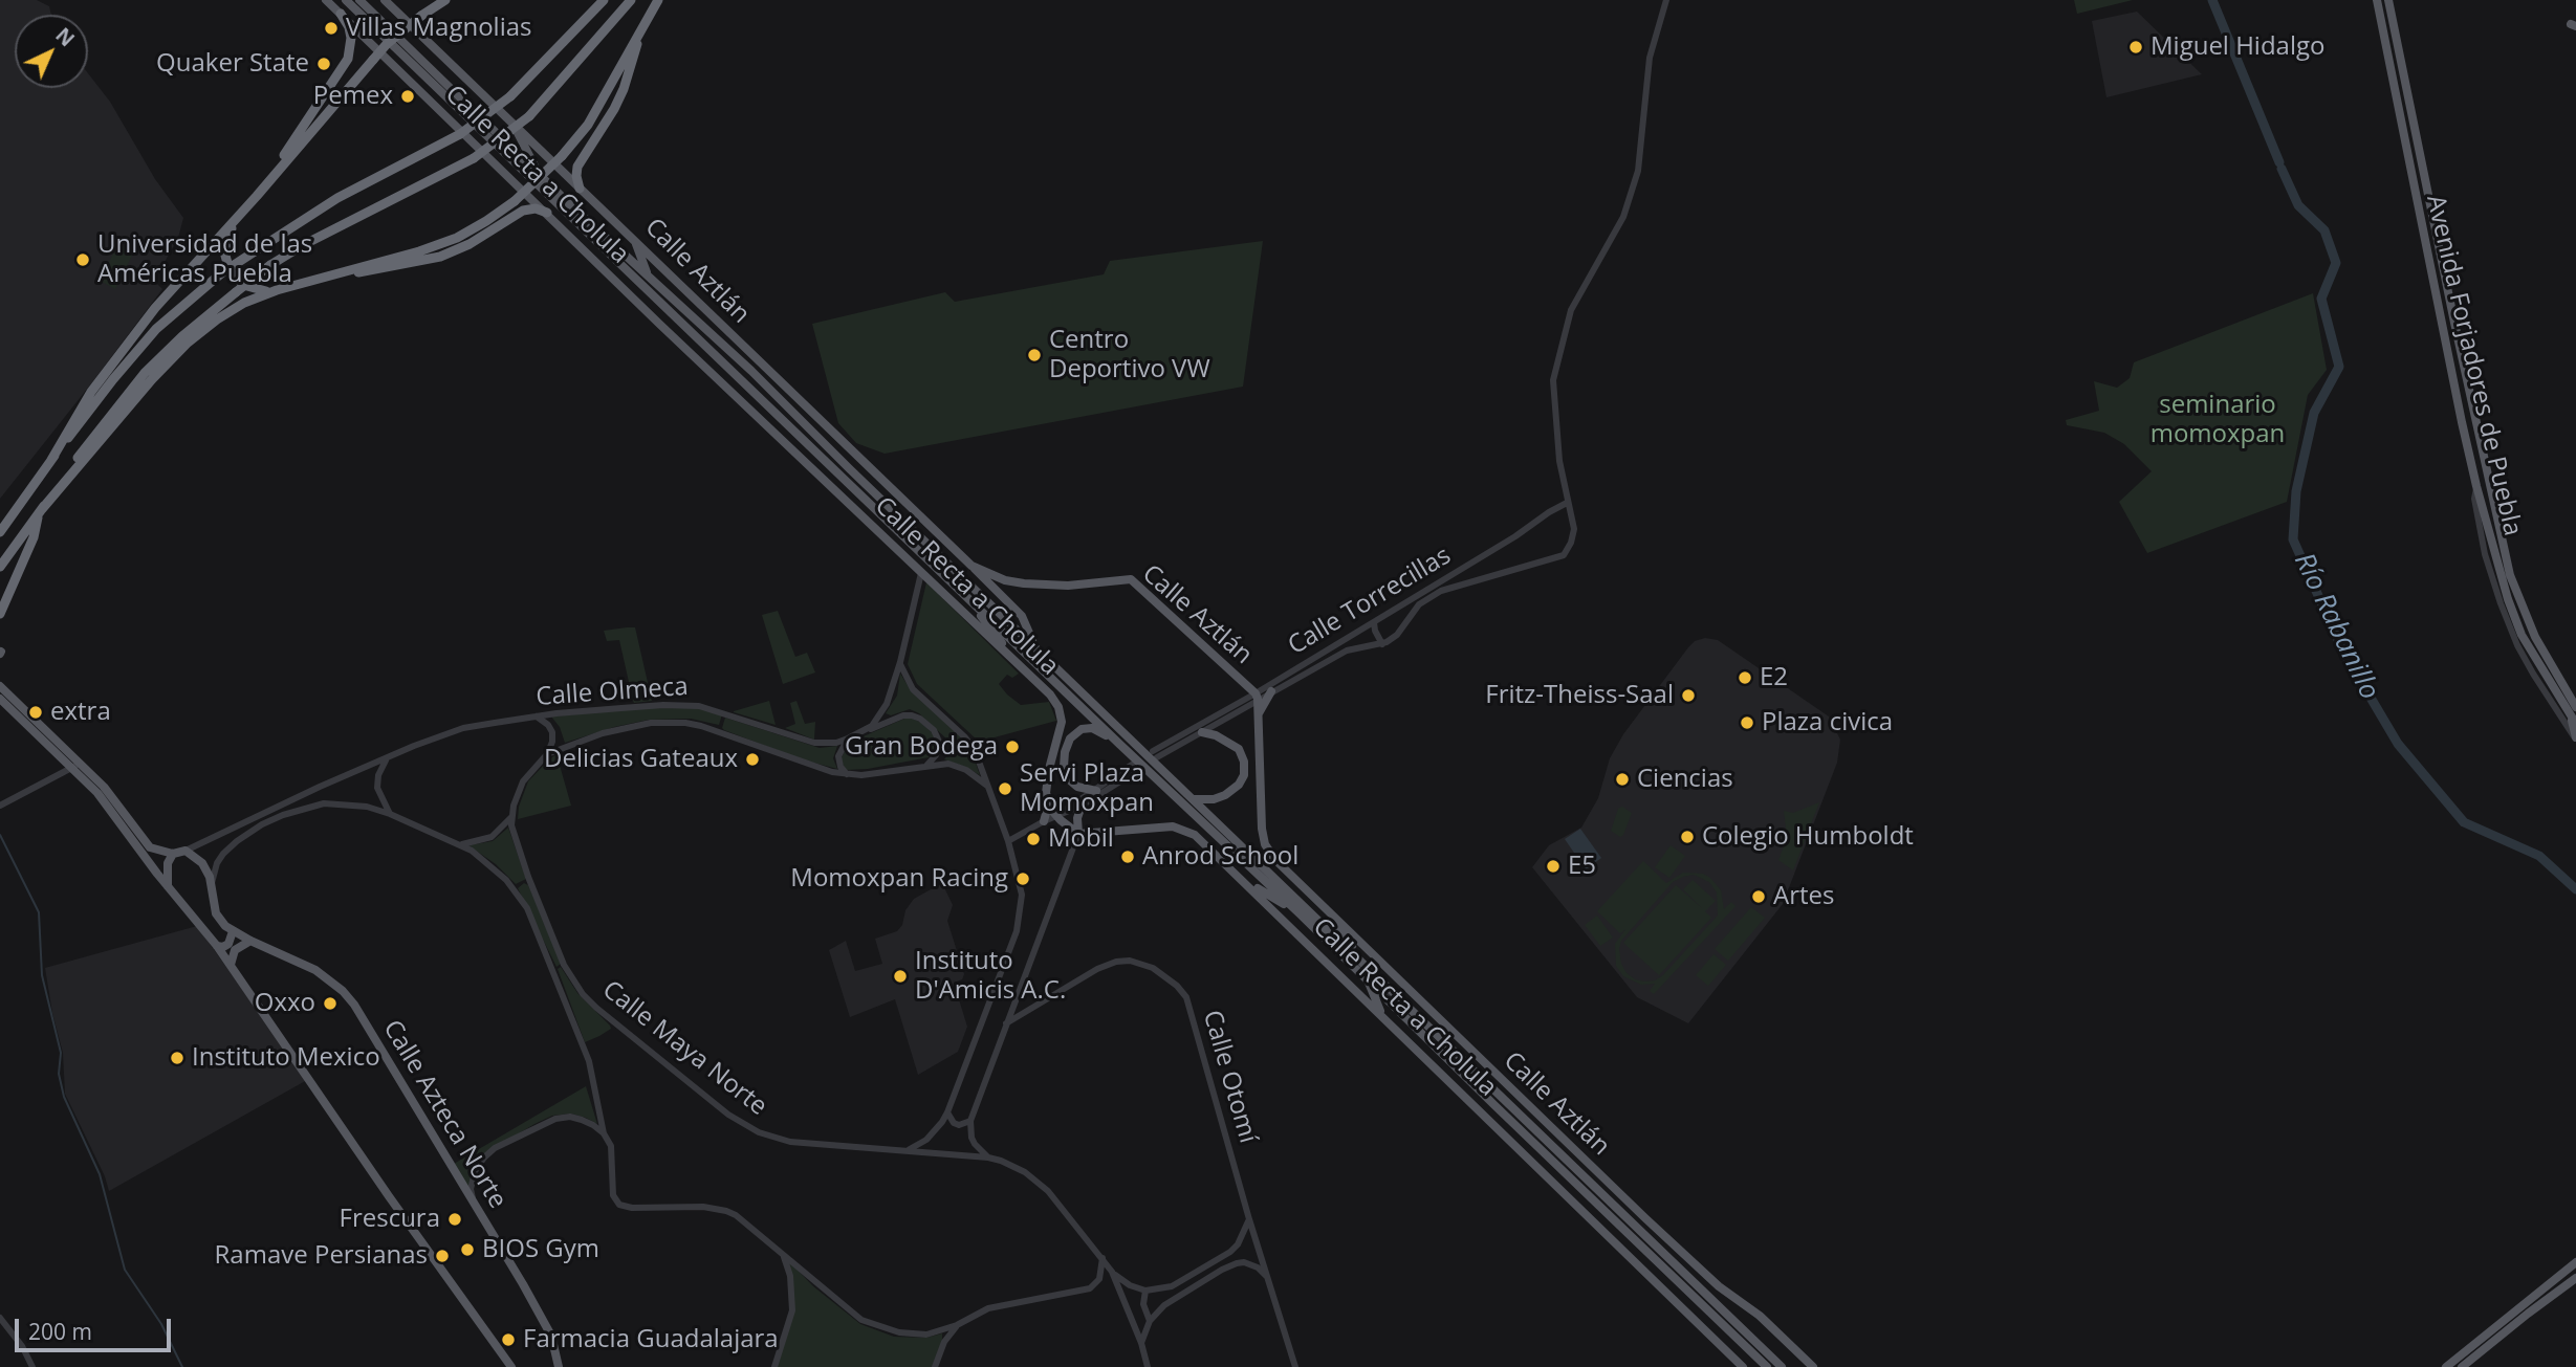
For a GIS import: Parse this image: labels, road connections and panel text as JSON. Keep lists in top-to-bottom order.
{
  "streets": {
    "main road": [
      "Calle Recta a Cholula",
      "Calle Aztlán",
      "Avenida Forjadores de Puebla",
      "Calle Azteca Norte"
    ],
    "street": [
      "Calle Torrecillas",
      "Calle Olmeca",
      "Calle Maya Norte",
      "Calle Otomí"
    ]
  },
  "crossings": [
    ["Calle Aztlán", "Calle Torrecillas"],
    ["Calle Olmeca", "Calle Maya Norte"]
  ],
  "water": ["Río Rabanillo"],
  "parks": ["seminario momoxpan"],
  "places": [
    "Villas Magnolias",
    "Miguel Hidalgo",
    "Quaker State",
    "Pemex",
    "Universidad de las Américas Puebla",
    "Centro Deportivo VW",
    "E2",
    "Fritz-Theiss-Saal",
    "extra",
    "Plaza civica",
    "Gran Bodega",
    "Delicias Gateaux",
    "Ciencias",
    "Servi Plaza Momoxpan",
    "Colegio Humboldt",
    "Mobil",
    "Anrod School",
    "E5",
    "Momoxpan Racing",
    "Artes",
    "Instituto D'Amicis A.C.",
    "Oxxo",
    "Instituto Mexico",
    "Frescura",
    "BIOS Gym",
    "Ramave Persianas",
    "Farmacia Guadalajara"
  ],
  "scale_bar": "200 m",
  "north": "top right"
}
